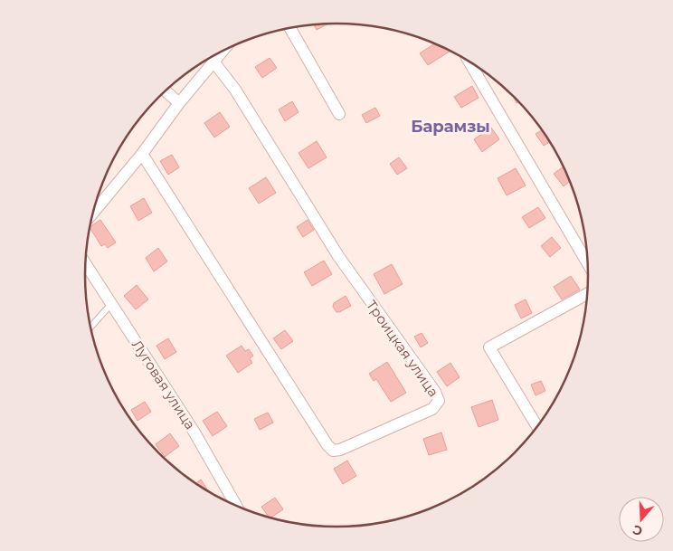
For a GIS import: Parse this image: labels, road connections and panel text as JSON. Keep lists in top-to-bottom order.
{
  "streets": {
    "street": ["Троицкая улица", "Луговая улица"]
  },
  "districts": ["Барамзы"],
  "north": "bottom"
}
